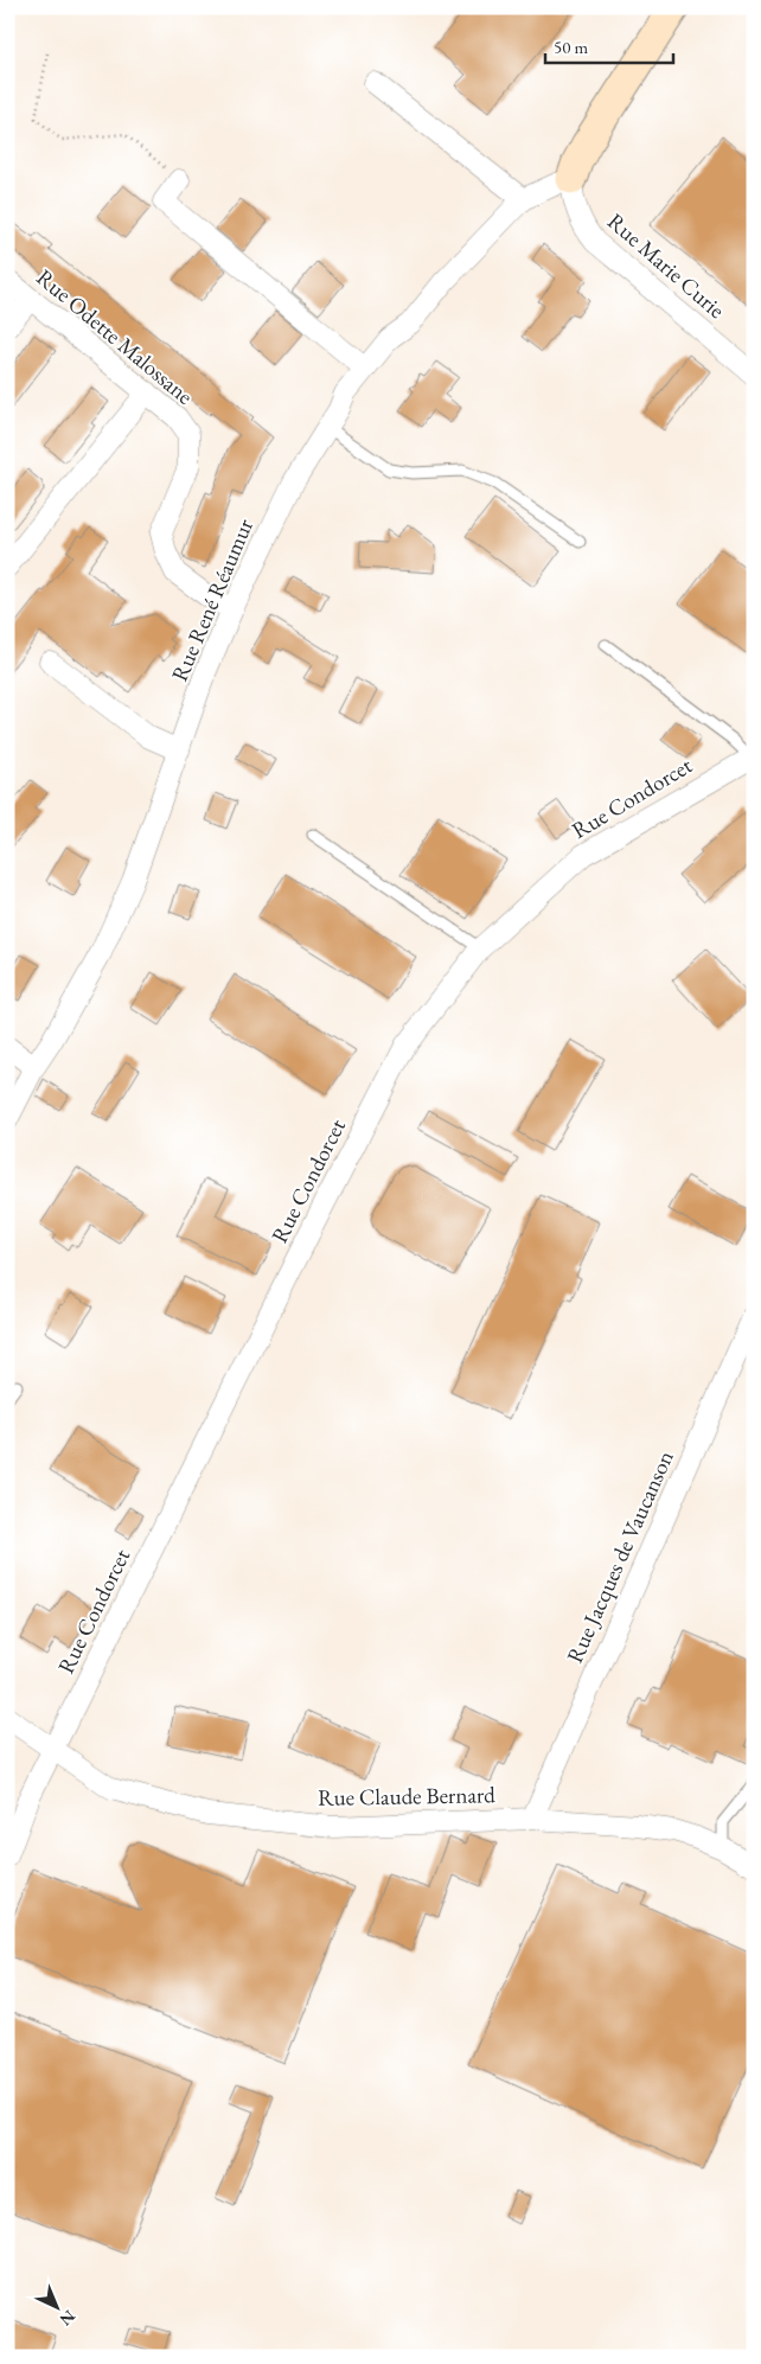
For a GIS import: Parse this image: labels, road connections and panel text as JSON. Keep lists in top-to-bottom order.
{
  "streets": {
    "street": [
      "Rue Marie Curie",
      "Rue Odette Malossane",
      "Rue René Réaumur",
      "Rue Condorcet",
      "Rue Jacques de Vaucanson",
      "Rue Claude Bernard"
    ]
  },
  "crossings": [
    ["Rue Marie Curie", "Rue René Réaumur"],
    ["Rue Odette Malossane", "Rue René Réaumur"],
    ["Rue Condorcet", "Rue Claude Bernard"],
    ["Rue Jacques de Vaucanson", "Rue Claude Bernard"]
  ],
  "scale_bar": "50 m",
  "north": "bottom right"
}
